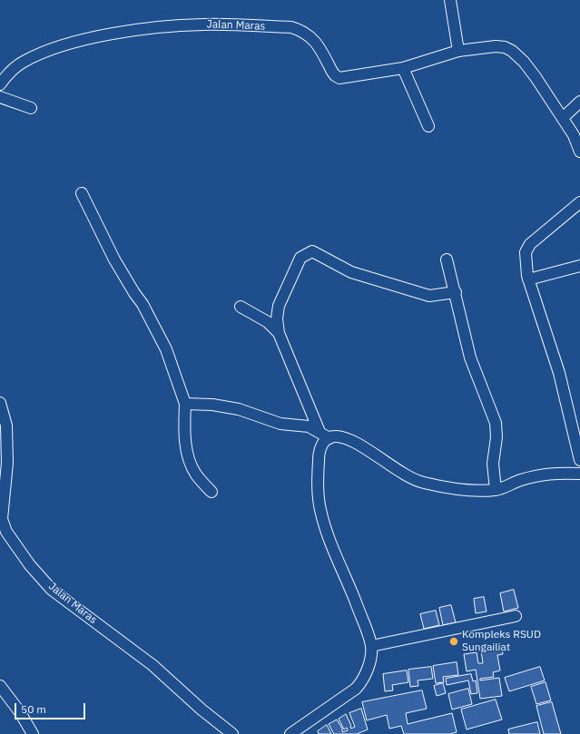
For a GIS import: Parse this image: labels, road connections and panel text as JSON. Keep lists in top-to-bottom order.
{
  "streets": {
    "street": ["Jalan Maras"]
  },
  "places": ["Kompleks RSUD Sungailiat"],
  "scale_bar": "50 m"
}
